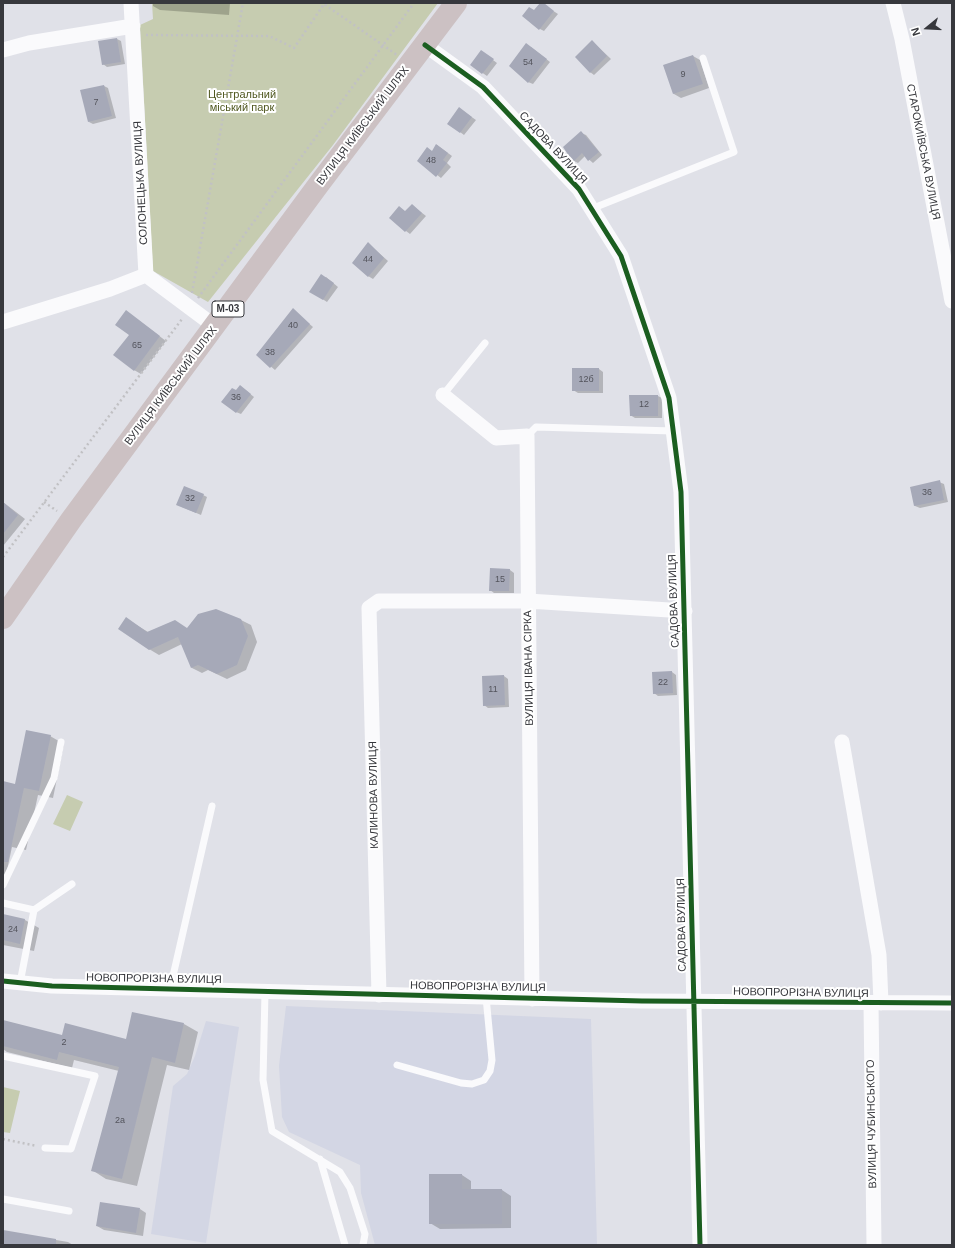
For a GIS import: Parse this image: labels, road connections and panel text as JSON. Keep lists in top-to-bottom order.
{
  "streets": {
    "highway": ["ВУЛИЦЯ КИЇВСЬКИЙ ШЛЯХ", "М-03"],
    "street": [
      "САДОВА ВУЛИЦЯ",
      "СТАРОКИЇВСЬКА ВУЛИЦЯ",
      "СОЛОНЕЦЬКА ВУЛИЦЯ",
      "ВУЛИЦЯ ІВАНА СІРКА",
      "КАЛИНОВА ВУЛИЦЯ",
      "НОВОПРОРІЗНА ВУЛИЦЯ",
      "ВУЛИЦЯ ЧУБИНСЬКОГО"
    ]
  },
  "crossings": [
    ["ВУЛИЦЯ КИЇВСЬКИЙ ШЛЯХ", "САДОВА ВУЛИЦЯ"],
    ["САДОВА ВУЛИЦЯ", "НОВОПРОРІЗНА ВУЛИЦЯ"],
    ["ВУЛИЦЯ ІВАНА СІРКА", "КАЛИНОВА ВУЛИЦЯ"],
    ["ВУЛИЦЯ ІВАНА СІРКА", "НОВОПРОРІЗНА ВУЛИЦЯ"],
    ["КАЛИНОВА ВУЛИЦЯ", "НОВОПРОРІЗНА ВУЛИЦЯ"],
    ["НОВОПРОРІЗНА ВУЛИЦЯ", "ВУЛИЦЯ ЧУБИНСЬКОГО"]
  ],
  "parks": ["Центральний міський парк"],
  "house_numbers": [
    "54",
    "9",
    "7",
    "48",
    "44",
    "40",
    "65",
    "38",
    "12б",
    "36",
    "12",
    "36",
    "32",
    "15",
    "22",
    "11",
    "24",
    "2",
    "2а"
  ],
  "north": "left"
}
